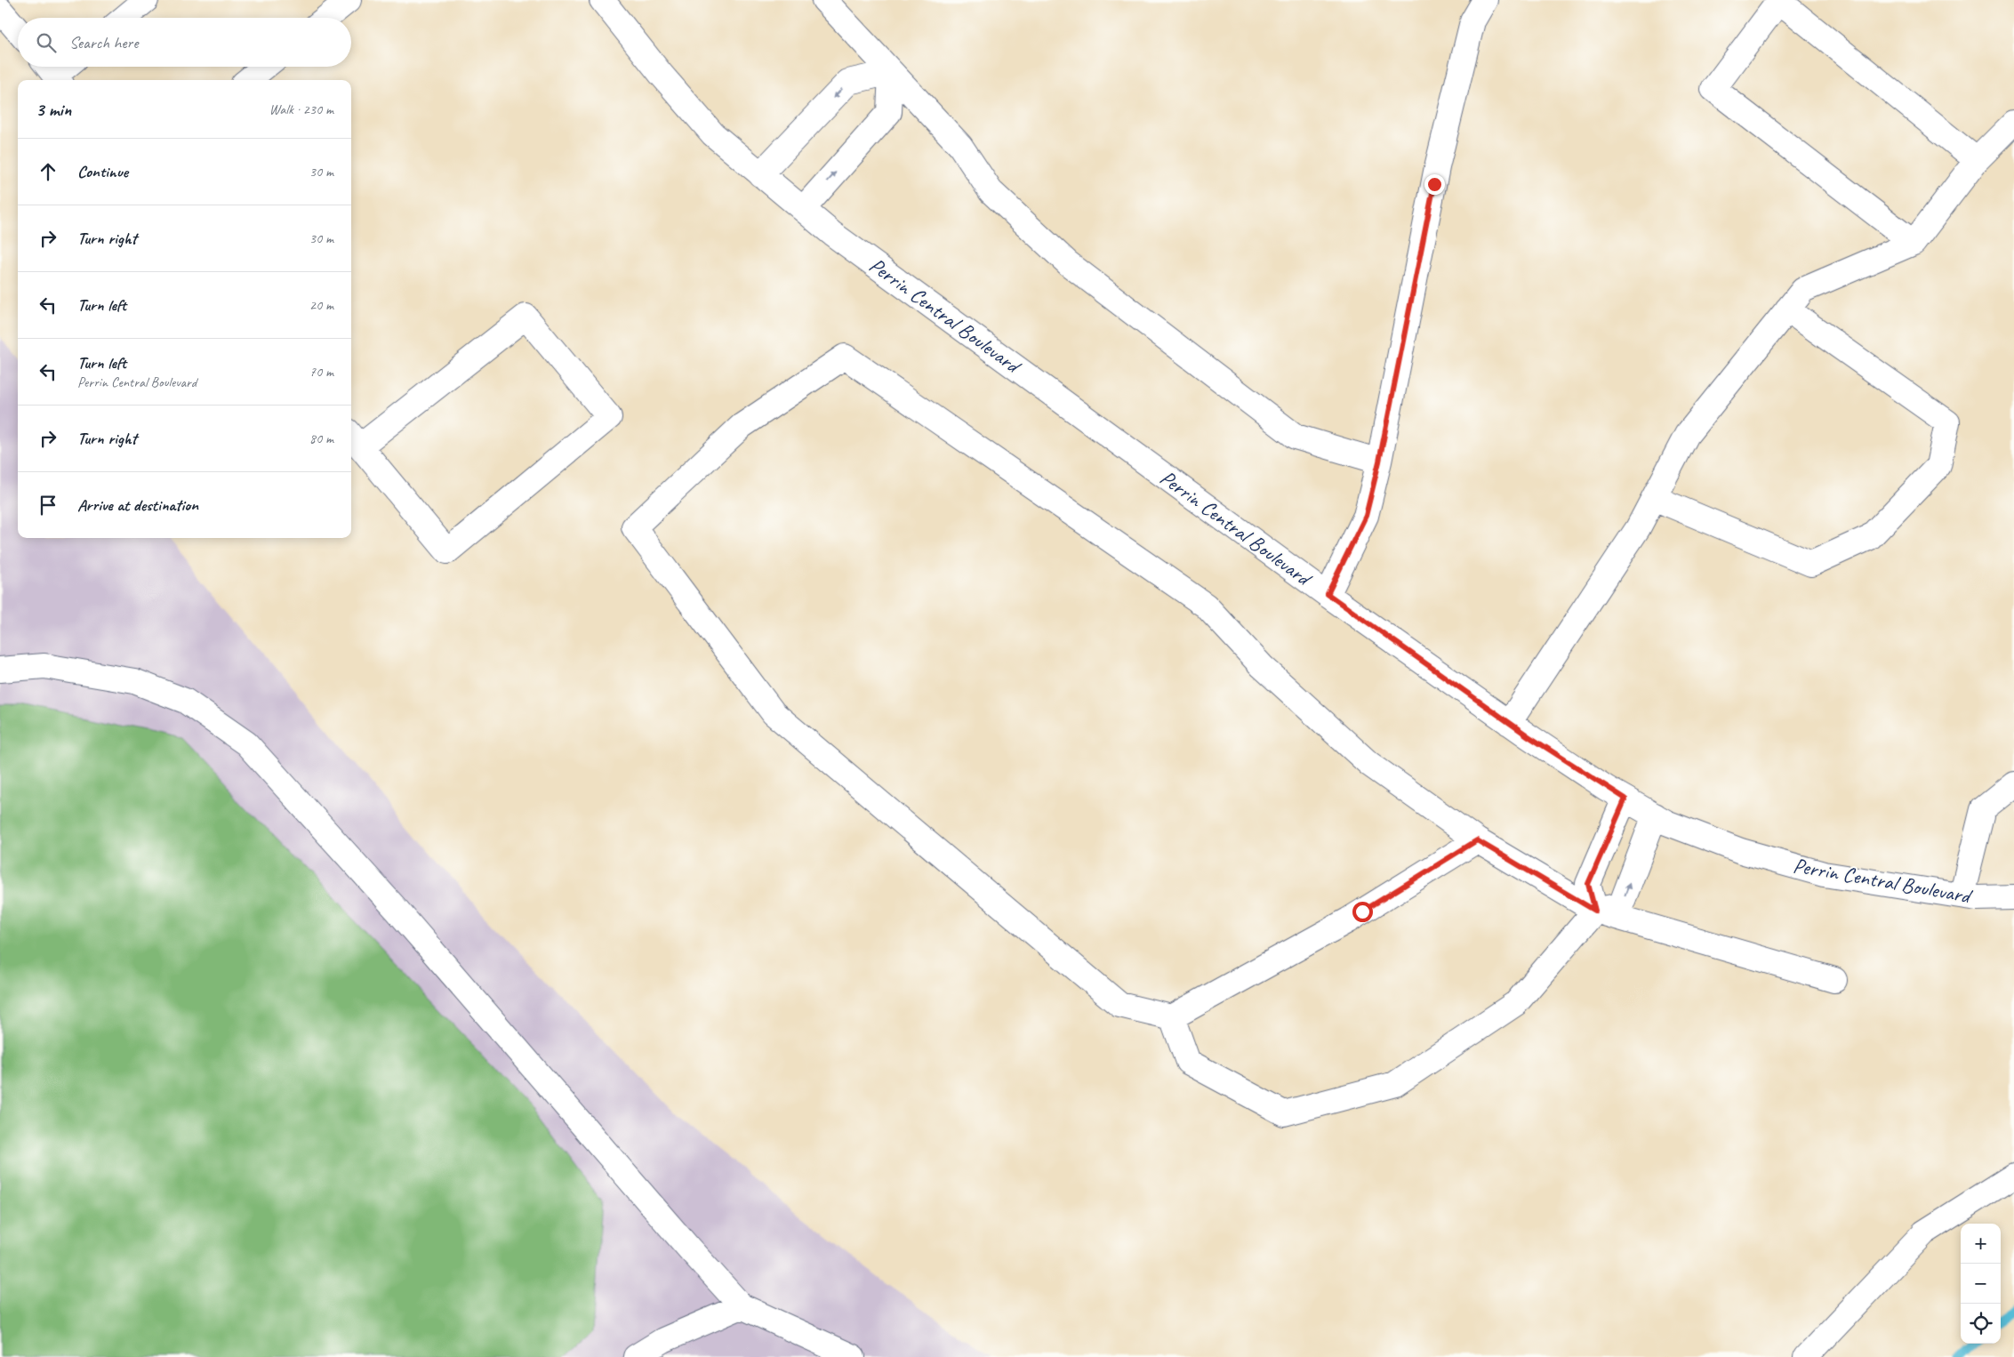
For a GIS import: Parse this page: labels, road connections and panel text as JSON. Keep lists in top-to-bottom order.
{
  "streets": {
    "street": ["Perrin Central Boulevard"]
  },
  "page": {
    "search": "Search here",
    "heading": ["3 min", "Walk · 230 m"],
    "list": [
      ["Continue", "30 m"],
      ["Turn right", "30 m"],
      ["Turn left", "20 m"],
      ["Turn left", "Perrin Central Boulevard", "70 m"],
      ["Turn right", "80 m"],
      "Arrive at destination"
    ],
    "map_buttons": ["+", "−"]
  }
}
